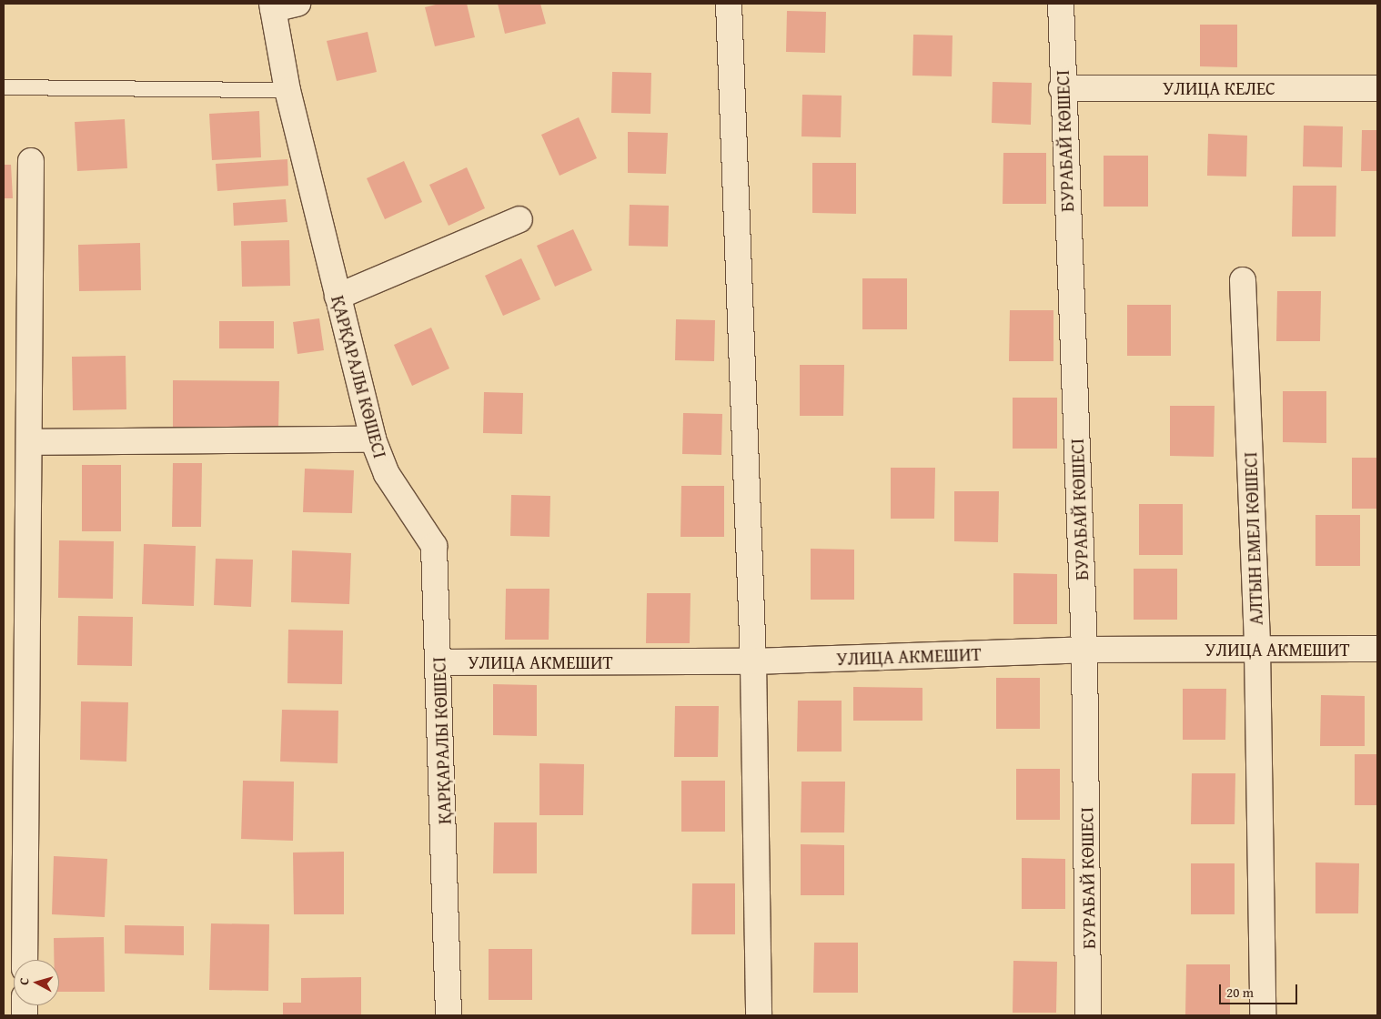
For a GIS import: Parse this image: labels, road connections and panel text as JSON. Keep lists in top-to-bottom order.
{
  "streets": {
    "street": [
      "УЛИЦА КЕЛЕC",
      "БУРАБАЙ КӨШЕСІ",
      "ҚАРҚАРАЛЫ КӨШЕСІ",
      "АЛТЫН ЕМЕЛ КӨШЕСІ",
      "УЛИЦА АКМЕШИТ"
    ]
  },
  "crossings": [
    ["УЛИЦА КЕЛЕC", "БУРАБАЙ КӨШЕСІ"],
    ["БУРАБАЙ КӨШЕСІ", "УЛИЦА АКМЕШИТ"],
    ["ҚАРҚАРАЛЫ КӨШЕСІ", "УЛИЦА АКМЕШИТ"],
    ["АЛТЫН ЕМЕЛ КӨШЕСІ", "УЛИЦА АКМЕШИТ"]
  ],
  "scale_bar": "20 m",
  "north": "left"
}
